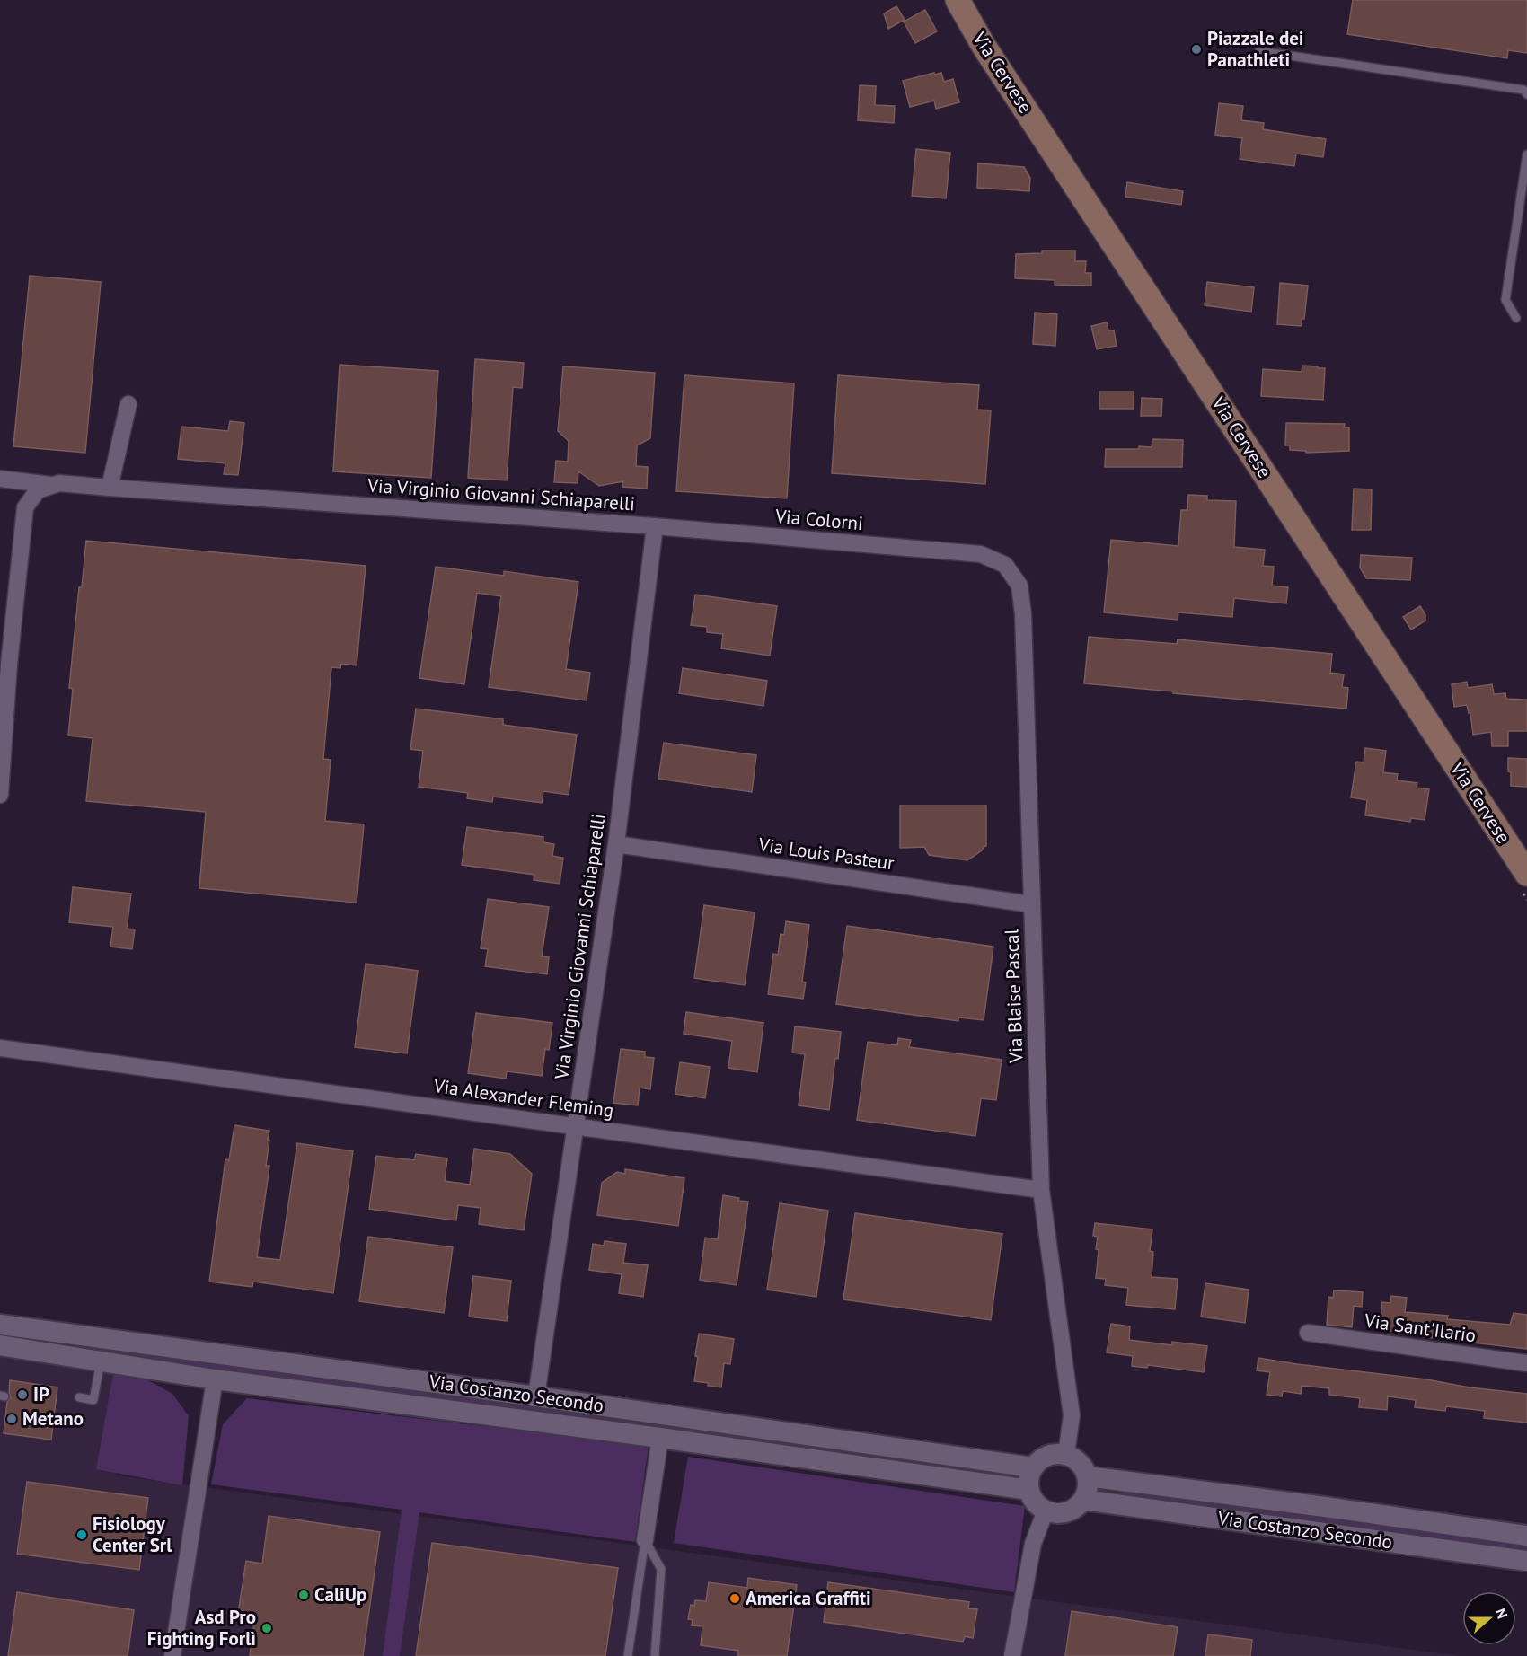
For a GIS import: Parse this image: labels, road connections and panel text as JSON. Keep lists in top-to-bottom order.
{
  "streets": {
    "main road": ["Via Cervese"],
    "street": [
      "Via Virginio Giovanni Schiaparelli",
      "Via Colorni",
      "Via Louis Pasteur",
      "Via Blaise Pascal",
      "Via Alexander Fleming",
      "Via Sant'Ilario",
      "Via Costanzo Secondo"
    ]
  },
  "crossings": [
    ["Via Virginio Giovanni Schiaparelli", "Via Colorni"],
    ["Via Virginio Giovanni Schiaparelli", "Via Louis Pasteur"],
    ["Via Virginio Giovanni Schiaparelli", "Via Alexander Fleming"],
    ["Via Virginio Giovanni Schiaparelli", "Via Costanzo Secondo"],
    ["Via Colorni", "Via Blaise Pascal"],
    ["Via Louis Pasteur", "Via Blaise Pascal"],
    ["Via Blaise Pascal", "Via Alexander Fleming"],
    ["Via Blaise Pascal", "Via Costanzo Secondo"]
  ],
  "places": [
    "Piazzale dei Panathleti",
    "IP",
    "Metano",
    "Fisiology Center Srl",
    "CaliUp",
    "America Graffiti",
    "Asd Pro Fighting Forlì"
  ],
  "north": "right"
}
